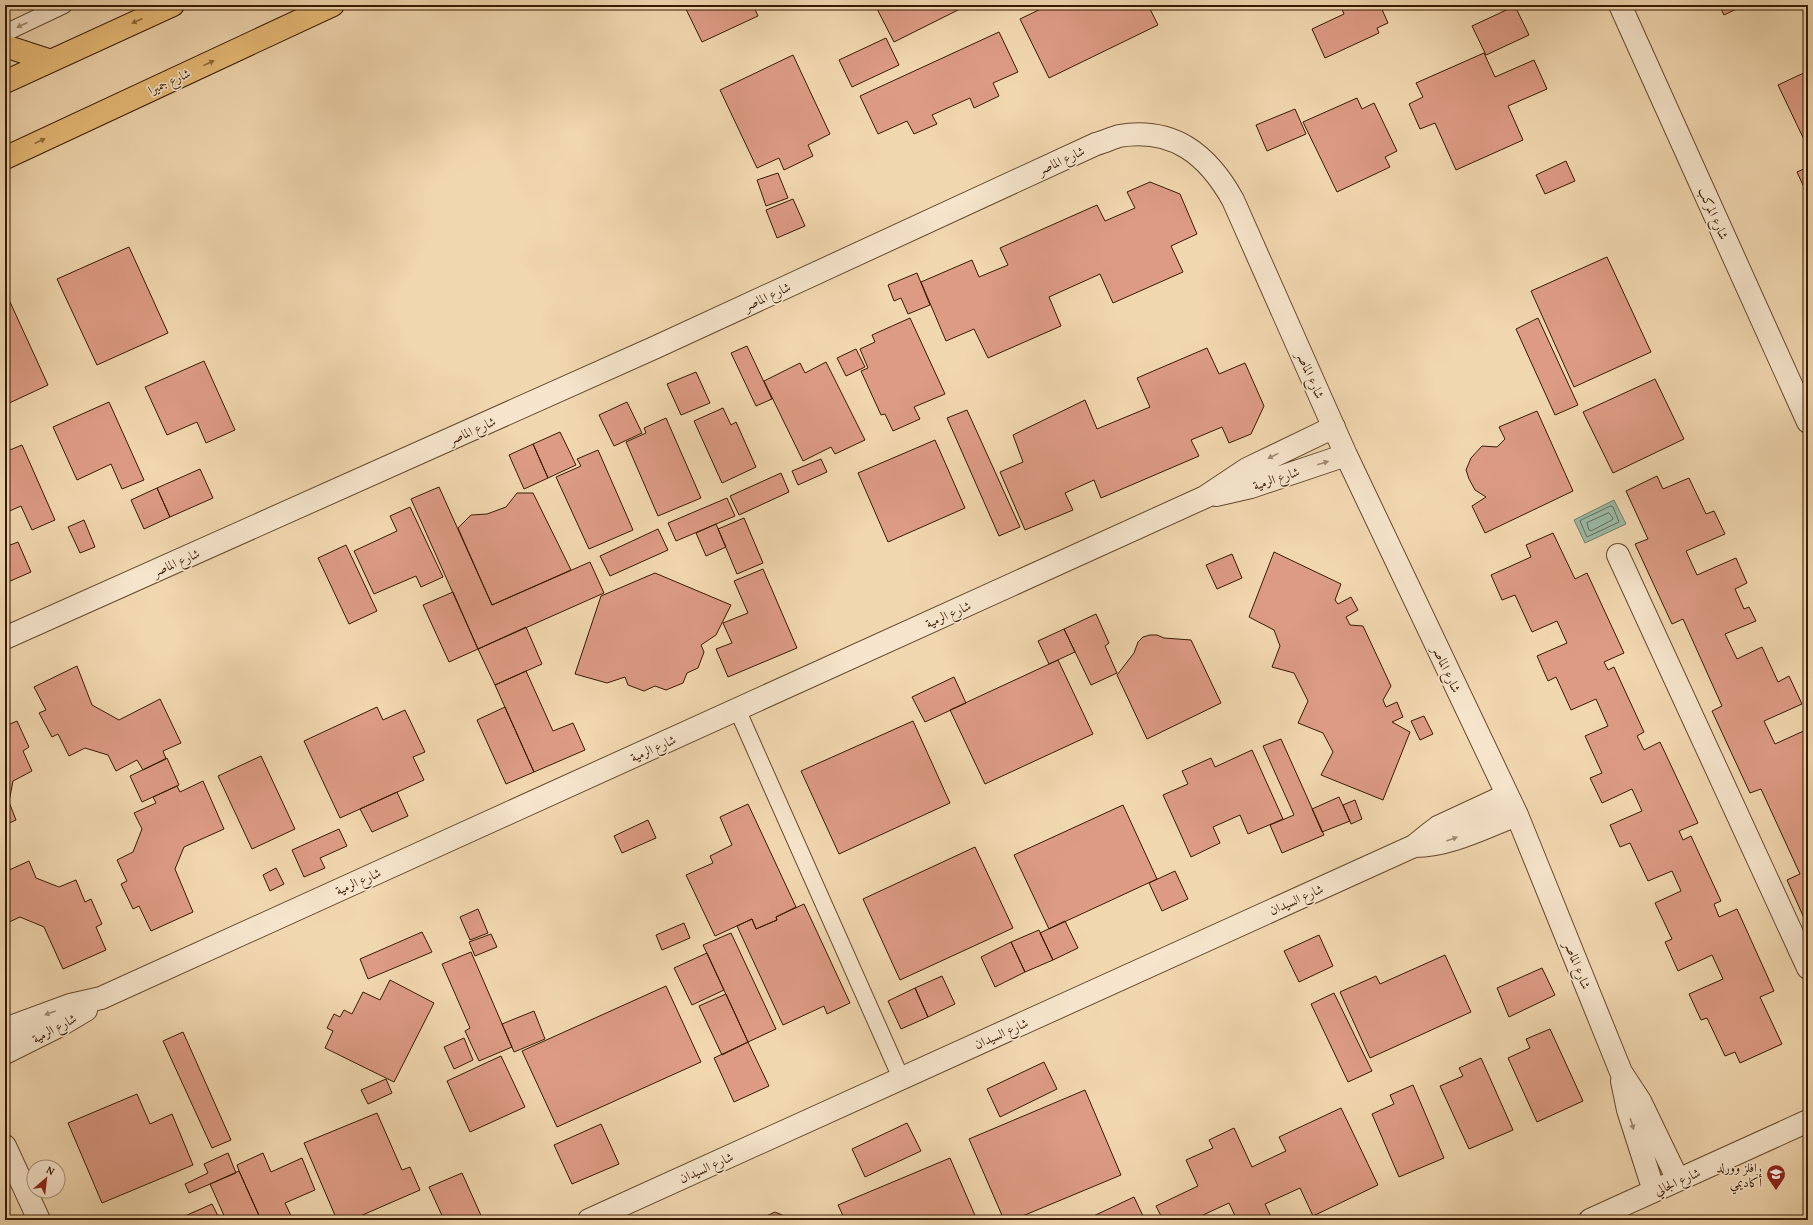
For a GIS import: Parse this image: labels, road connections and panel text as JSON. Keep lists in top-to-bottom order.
{
  "streets": {
    "main road": ["شارع جميرا"],
    "street": [
      "شارع الماصر",
      "شارع المركب",
      "شارع الرمية",
      "شارع السيدان",
      "شارع الجالي"
    ]
  },
  "crossings": [
    ["شارع الماصر", "شارع الرمية"],
    ["شارع الماصر", "شارع السيدان"],
    ["شارع الماصر", "شارع الجالي"]
  ],
  "places": {
    "school or university": ["رافلز وورلد أكاديمي"]
  },
  "north": "top right"
}
